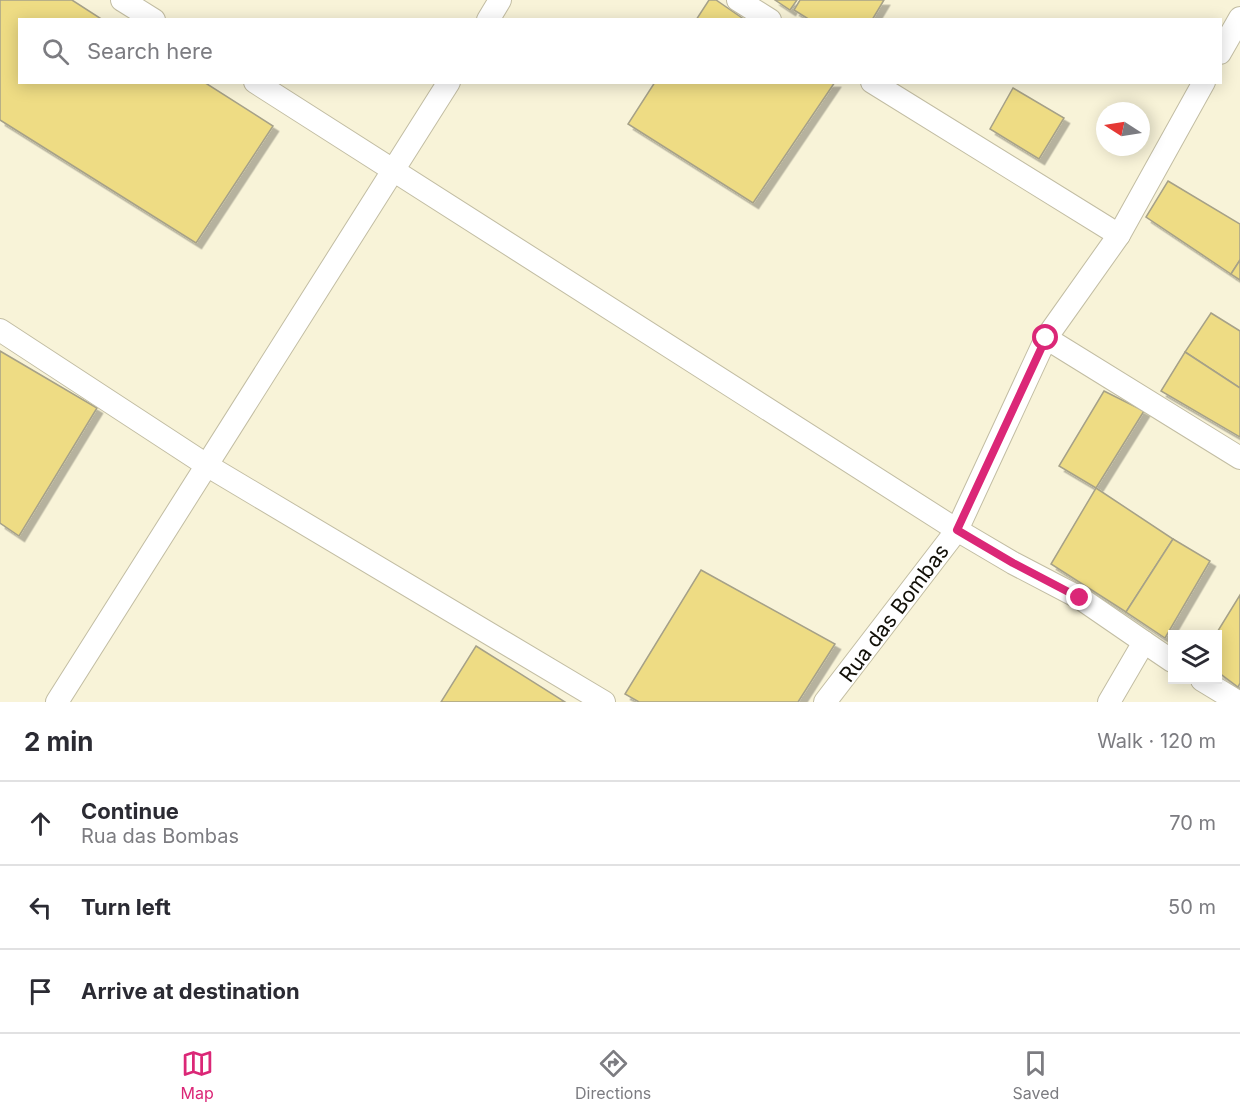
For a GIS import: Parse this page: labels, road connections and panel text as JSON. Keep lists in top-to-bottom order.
{
  "streets": {
    "street": ["Rua das Bombas"]
  },
  "north": "left",
  "page": {
    "search": "Search here",
    "heading": ["2 min", "Walk · 120 m"],
    "list": [
      ["Continue", "Rua das Bombas", "70 m"],
      ["Turn left", "50 m"],
      "Arrive at destination"
    ],
    "nav": ["Map", "Directions", "Saved"]
  }
}
